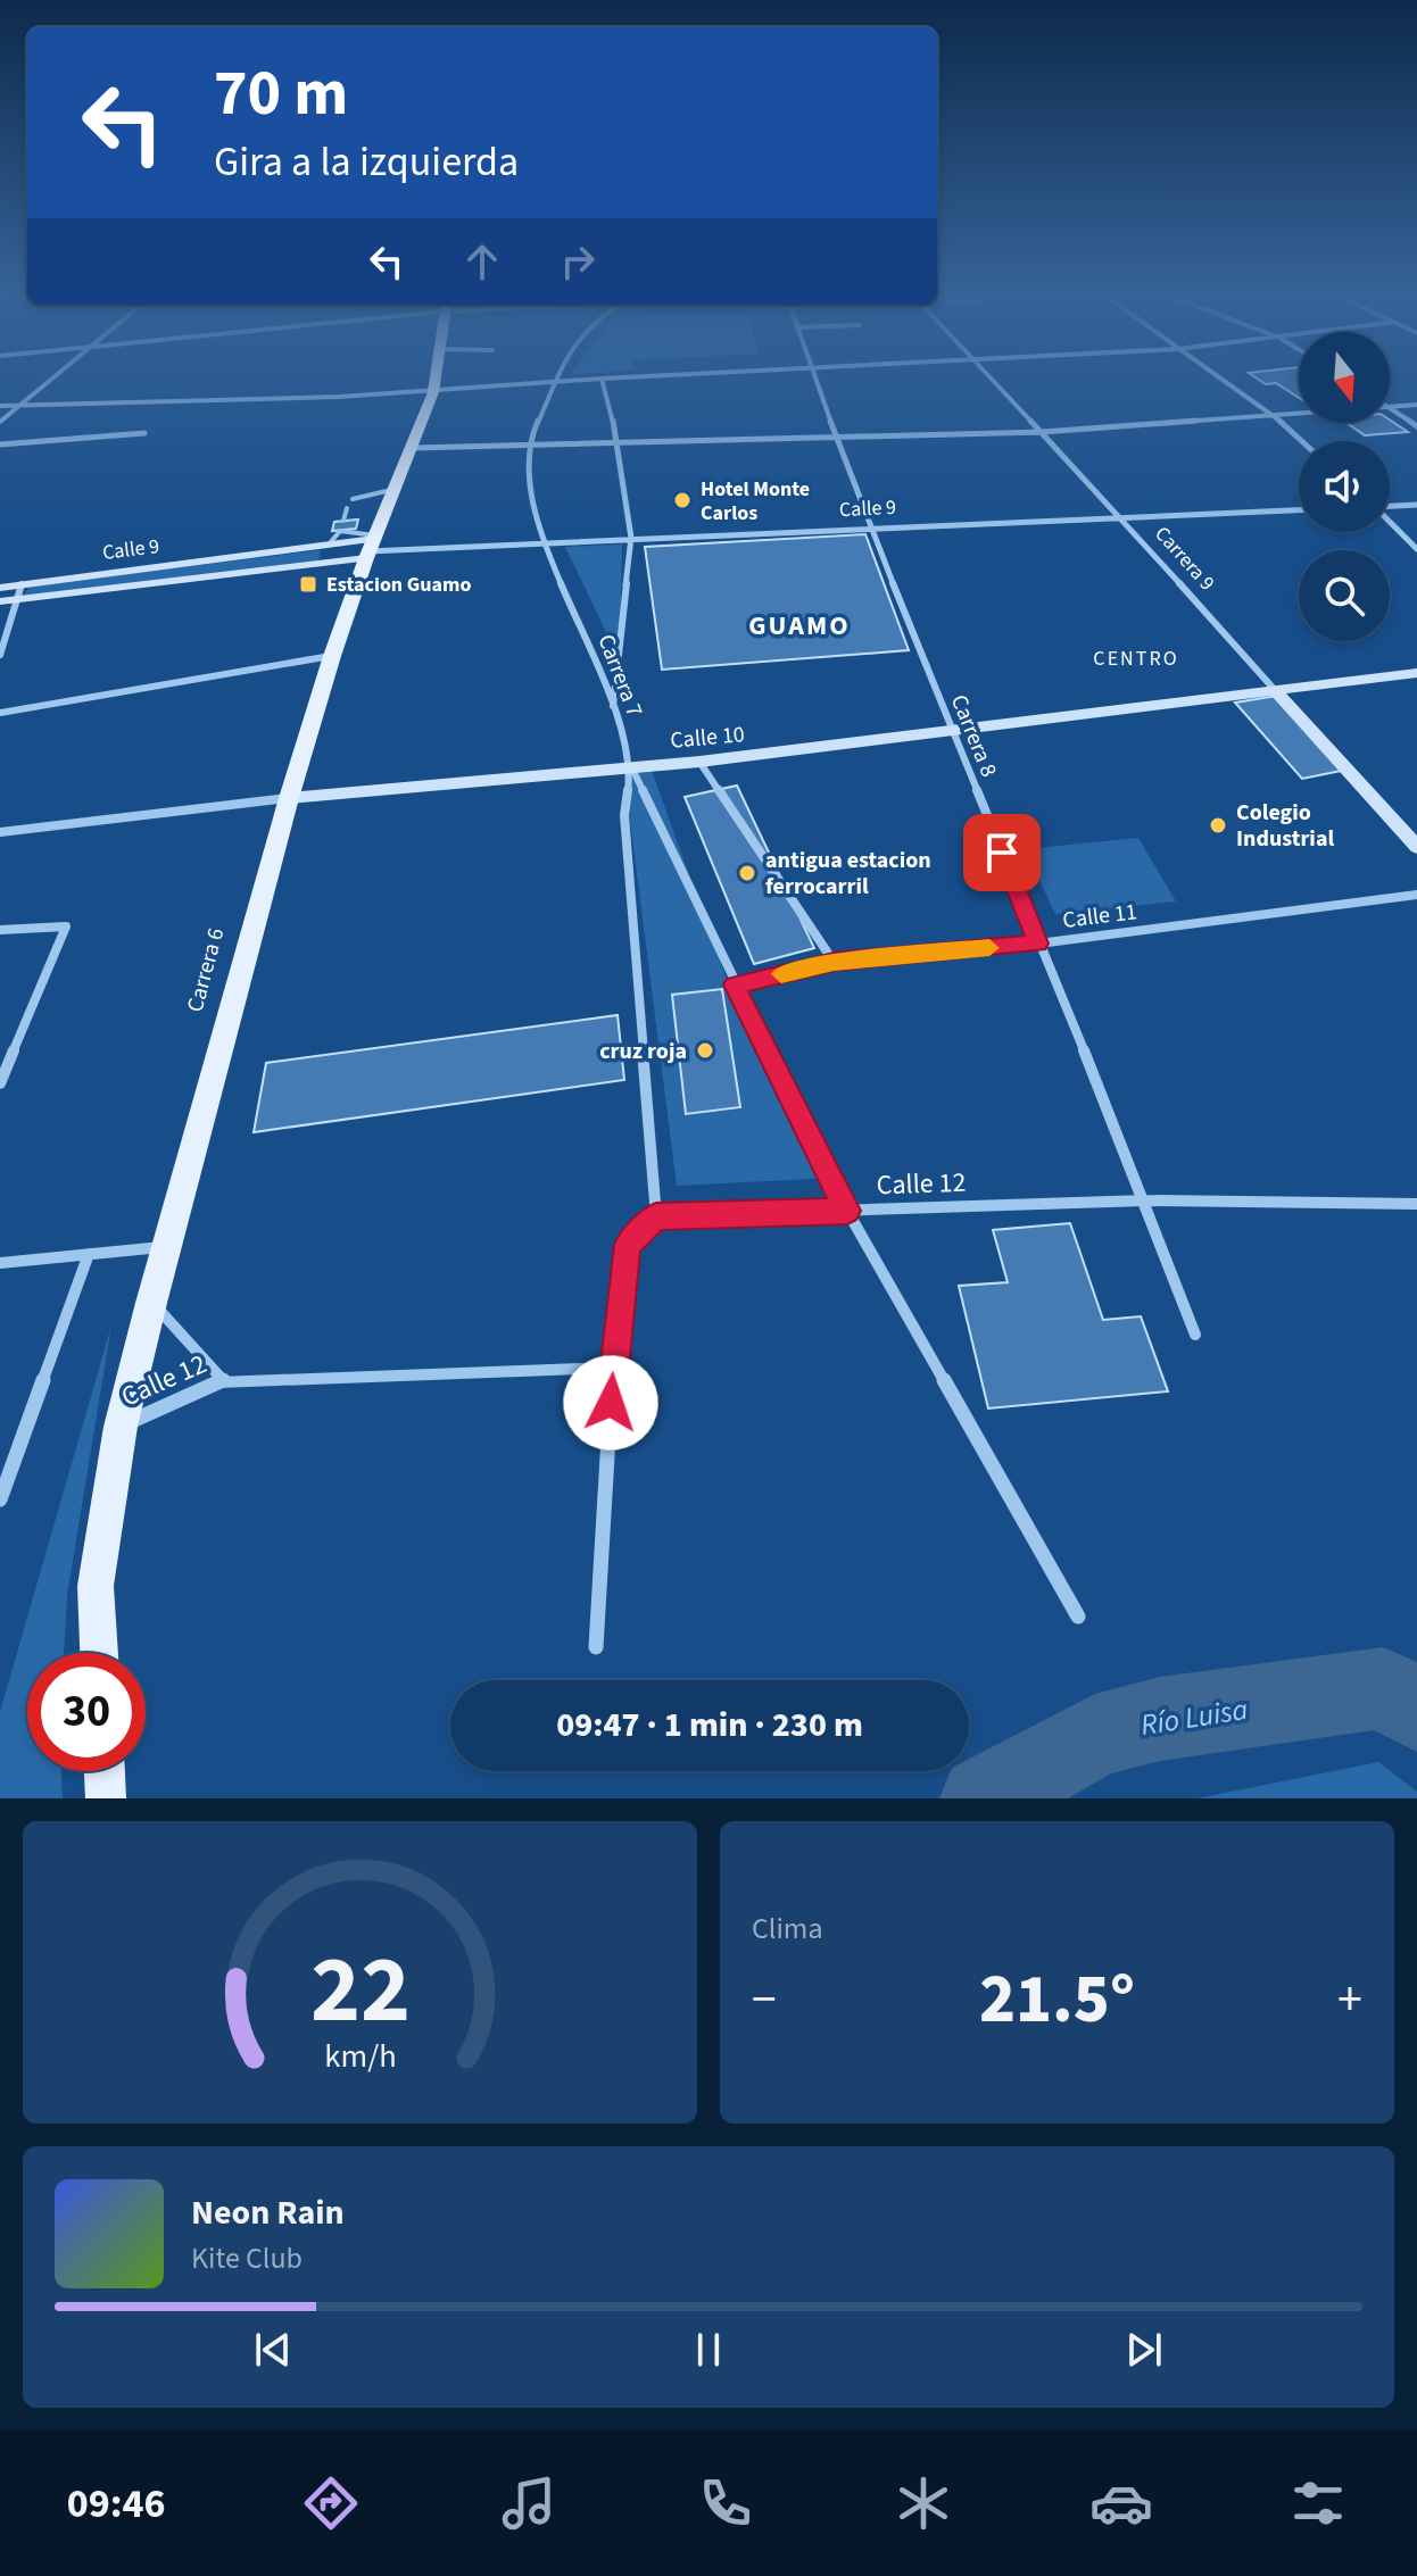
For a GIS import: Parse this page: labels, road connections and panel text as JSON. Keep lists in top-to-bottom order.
{
  "streets": {
    "main road": [
      "Calle 9",
      "Carrera 9",
      "Calle 10",
      "Carrera 6"
    ],
    "street": [
      "Carrera 7",
      "Carrera 8",
      "Calle 11",
      "Calle 12"
    ]
  },
  "crossings": [
    ["Calle 9", "Carrera 9"],
    ["Calle 9", "Carrera 8"],
    ["Calle 9", "Carrera 6"],
    ["Carrera 9", "Calle 10"],
    ["Carrera 7", "Calle 10"],
    ["Carrera 7", "Calle 12"],
    ["Carrera 8", "Calle 10"],
    ["Carrera 8", "Calle 11"],
    ["Carrera 8", "Calle 12"],
    ["Calle 10", "Carrera 6"],
    ["Carrera 6", "Calle 12"]
  ],
  "districts": ["GUAMO", "CENTRO"],
  "water": ["Río Luisa"],
  "places": {
    "other": [
      "Hotel Monte Carlos",
      "Colegio Industrial",
      "antigua estacion ferrocarril",
      "cruz roja"
    ],
    "transit": ["Estacion Guamo"]
  },
  "north": "bottom",
  "page": {
    "turn": ["70 m", "Gira a la izquierda"],
    "limit": "30",
    "trip": "09:47 · 1 min · 230 m",
    "tile": "Clima",
    "heat": ["−", "21.5°", "+"],
    "song": ["Neon Rain", "Kite Club"],
    "tabs": "09:46",
    "gauge": ["22", "km/h"]
  }
}
